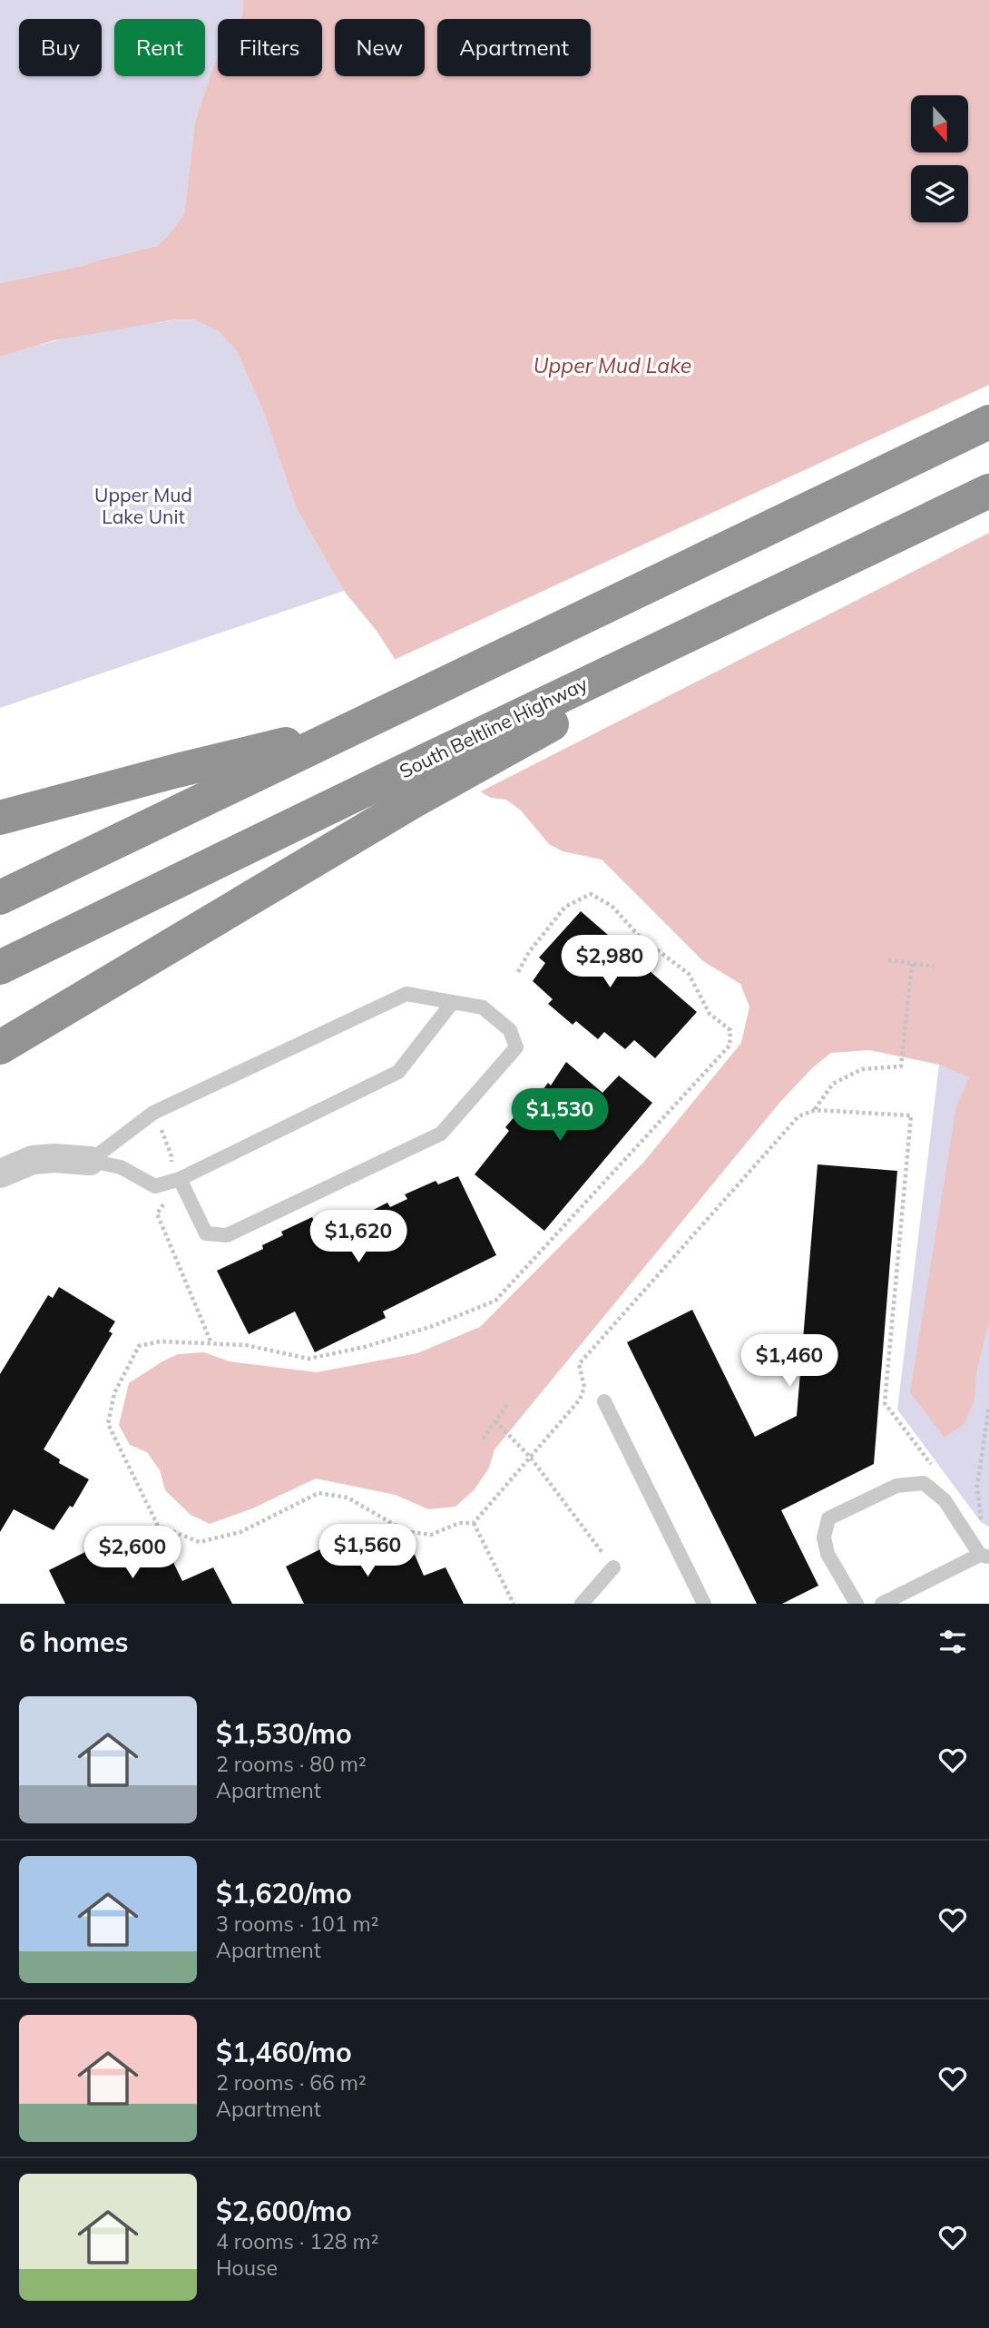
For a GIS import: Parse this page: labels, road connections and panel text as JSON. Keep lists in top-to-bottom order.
{
  "streets": {
    "highway": ["South Beltline Highway"]
  },
  "water": ["Upper Mud Lake"],
  "parks": ["Upper Mud Lake Unit"],
  "north": "bottom",
  "page": {
    "chip": [
      "Buy",
      "Rent",
      "Filters",
      "New",
      "Apartment"
    ],
    "price": [
      "$2,980",
      "$1,530",
      "$1,620",
      "$1,460",
      "$1,560",
      "$2,600"
    ],
    "heading": "6 homes",
    "list": [
      {
        "name": "$1,530/mo",
        "note": "2 rooms · 80 m² · Apartment"
      },
      {
        "name": "$1,620/mo",
        "note": "3 rooms · 101 m² · Apartment"
      },
      {
        "name": "$1,460/mo",
        "note": "2 rooms · 66 m² · Apartment"
      },
      {
        "name": "$2,600/mo",
        "note": "4 rooms · 128 m² · House"
      }
    ]
  }
}
